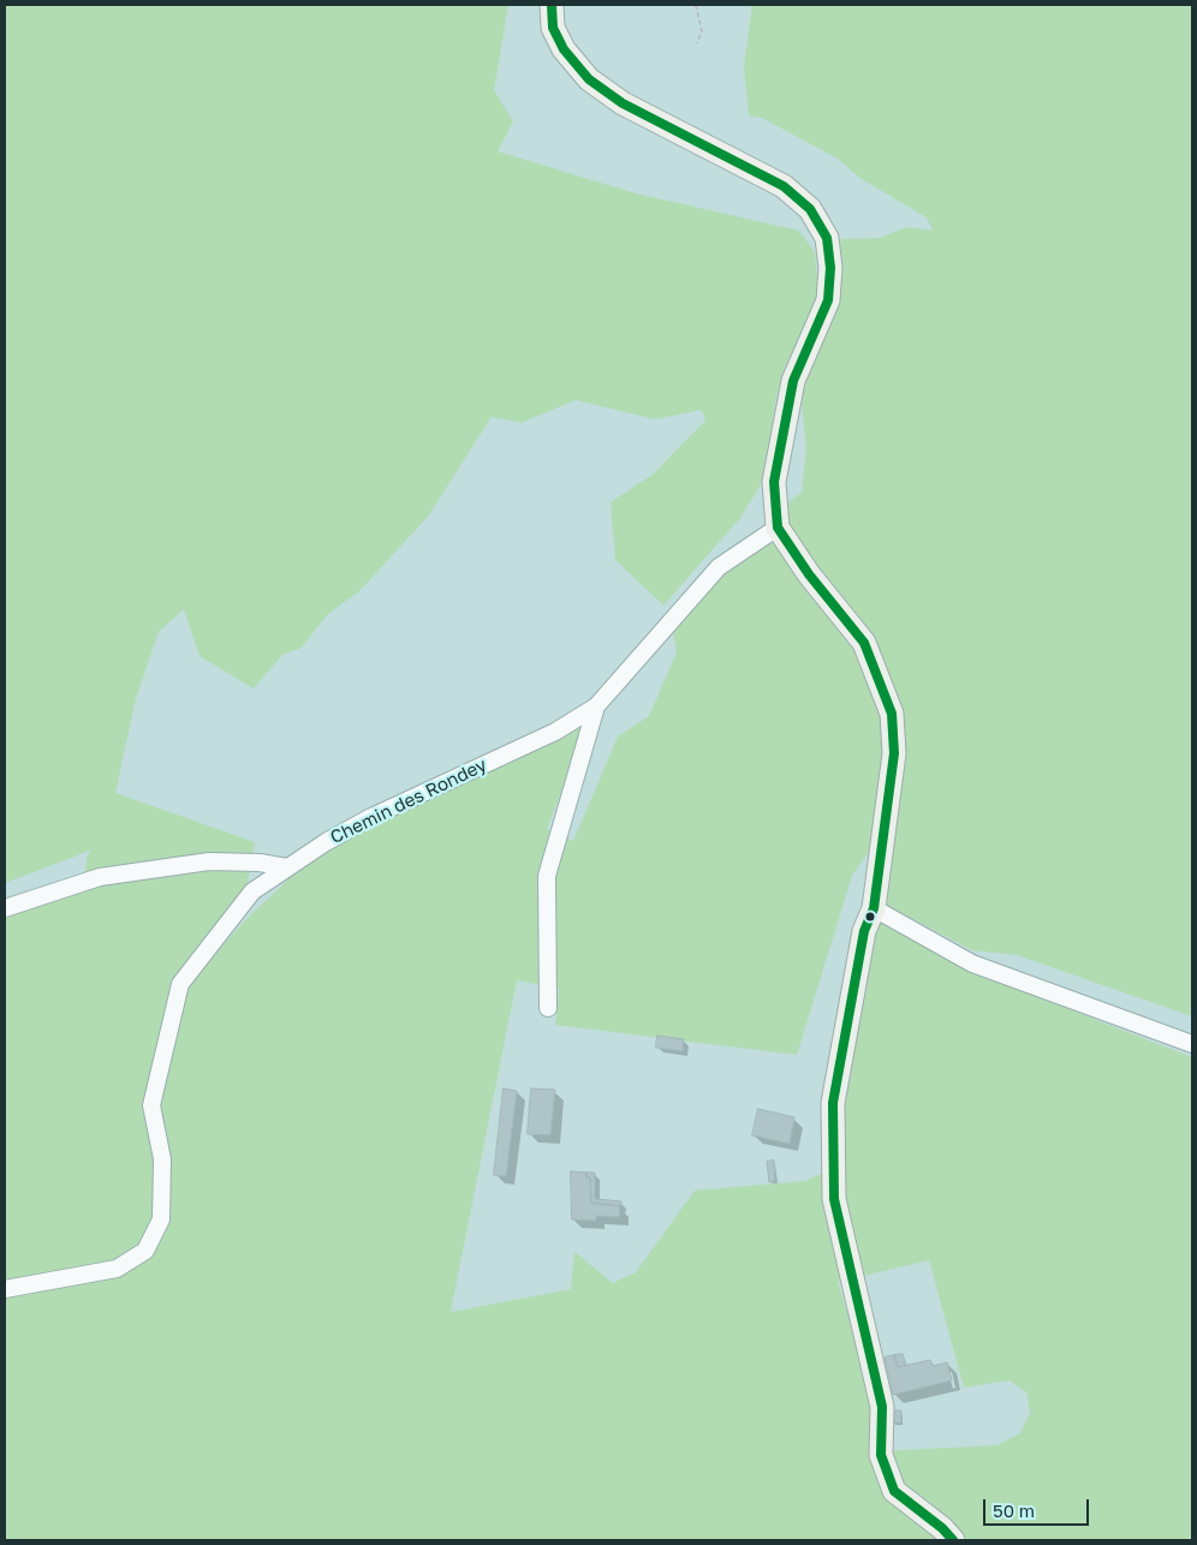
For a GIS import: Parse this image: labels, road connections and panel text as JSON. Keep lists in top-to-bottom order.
{
  "streets": {
    "street": ["Chemin des Rondey"]
  },
  "scale_bar": "50 m"
}
